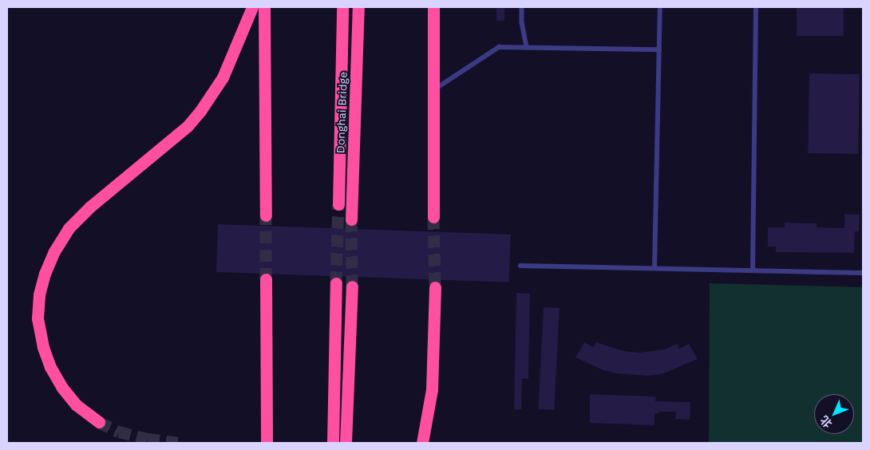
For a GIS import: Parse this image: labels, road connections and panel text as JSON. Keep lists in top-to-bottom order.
{
  "streets": {
    "highway": ["Donghai Bridge"]
  },
  "north": "bottom left"
}
